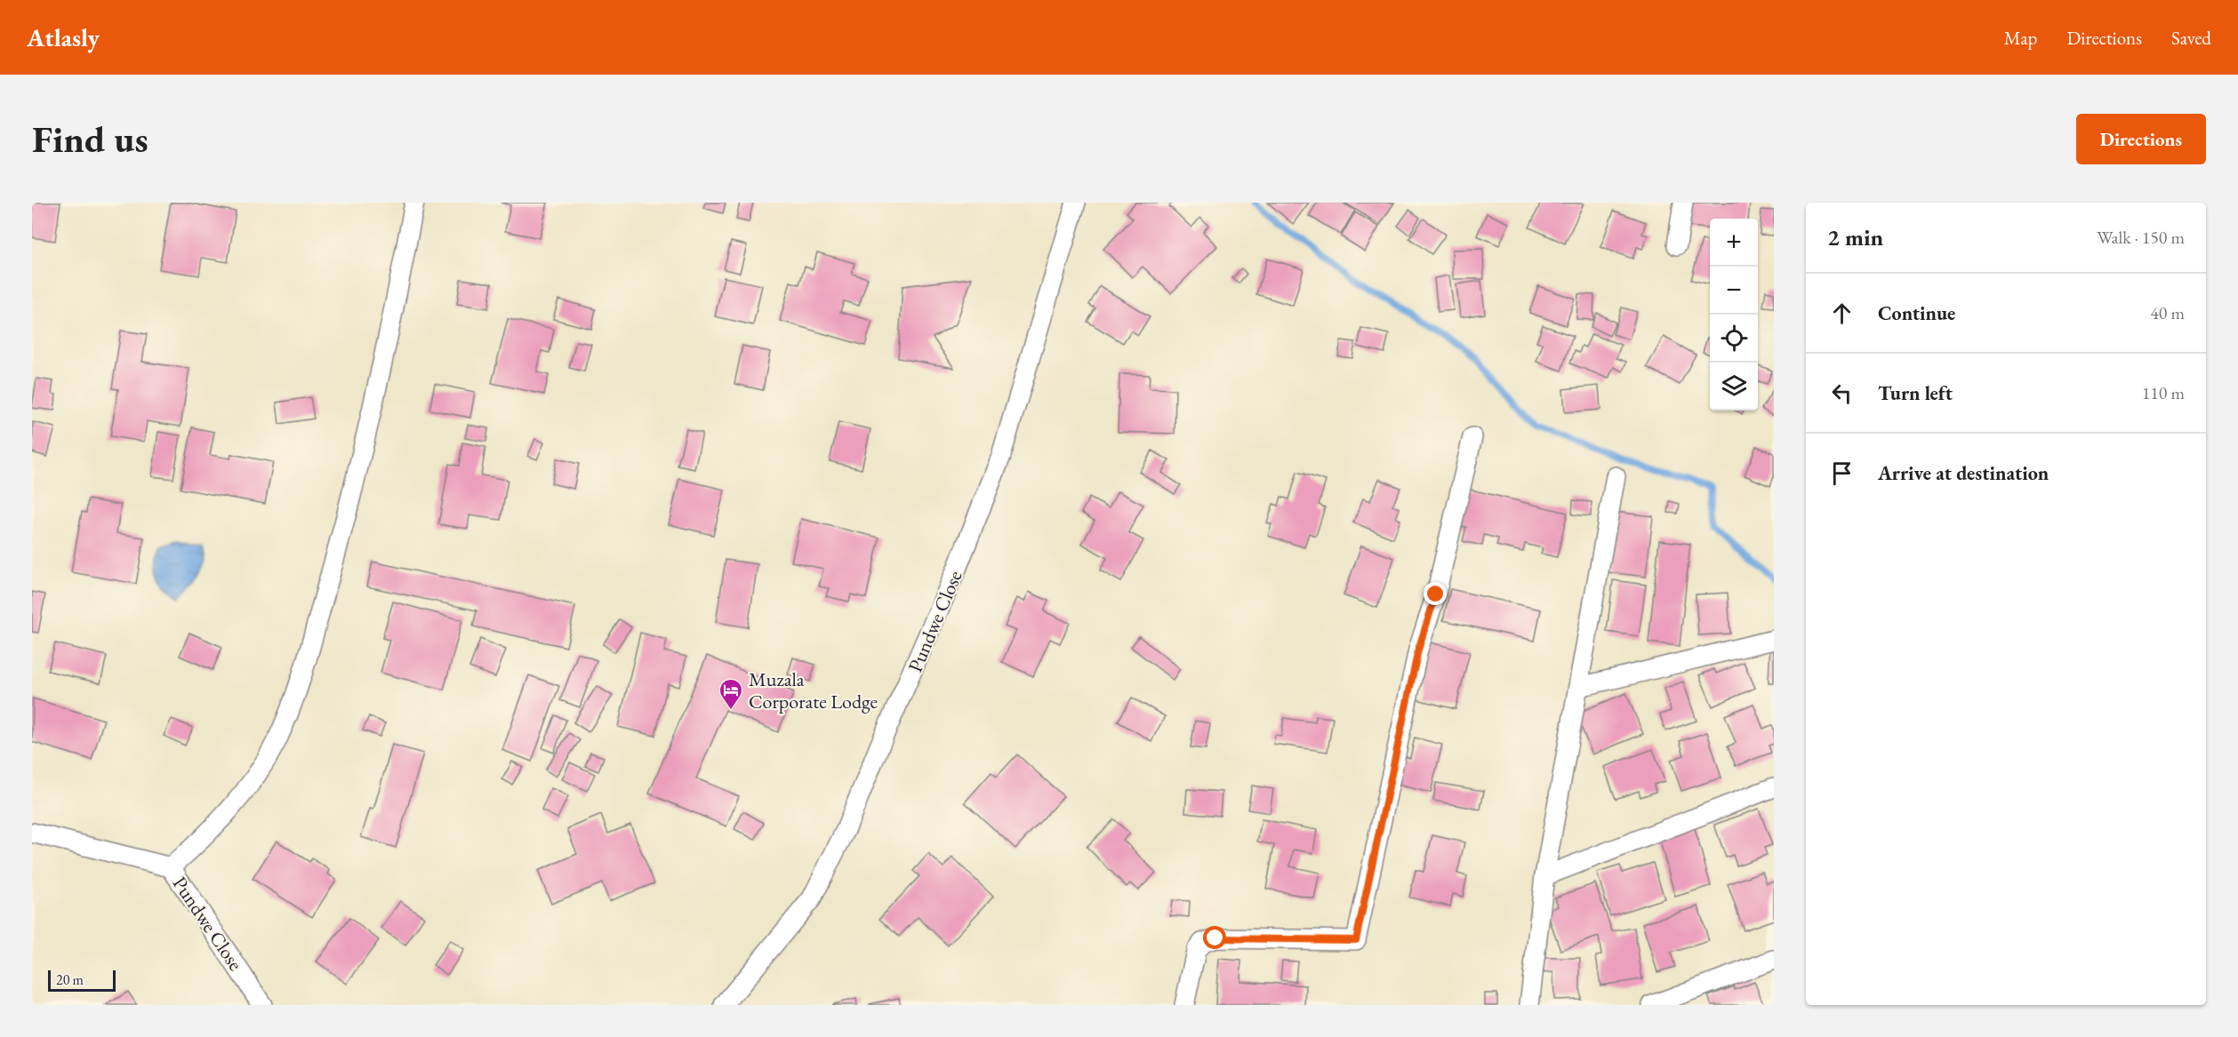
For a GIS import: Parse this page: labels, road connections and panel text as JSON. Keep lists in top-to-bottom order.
{
  "streets": {
    "street": ["Pundwe Close"]
  },
  "places": {
    "hotel": ["Muzala Corporate Lodge"]
  },
  "scale_bar": "20 m",
  "page": {
    "header": "Atlasly",
    "nav": ["Map", "Directions", "Saved"],
    "buttons": "Directions",
    "title": "Find us",
    "heading": ["2 min", "Walk · 150 m"],
    "map_buttons": ["+", "−"],
    "list": [
      ["Continue", "40 m"],
      ["Turn left", "110 m"],
      "Arrive at destination"
    ],
    "scale": "20 m"
  }
}
